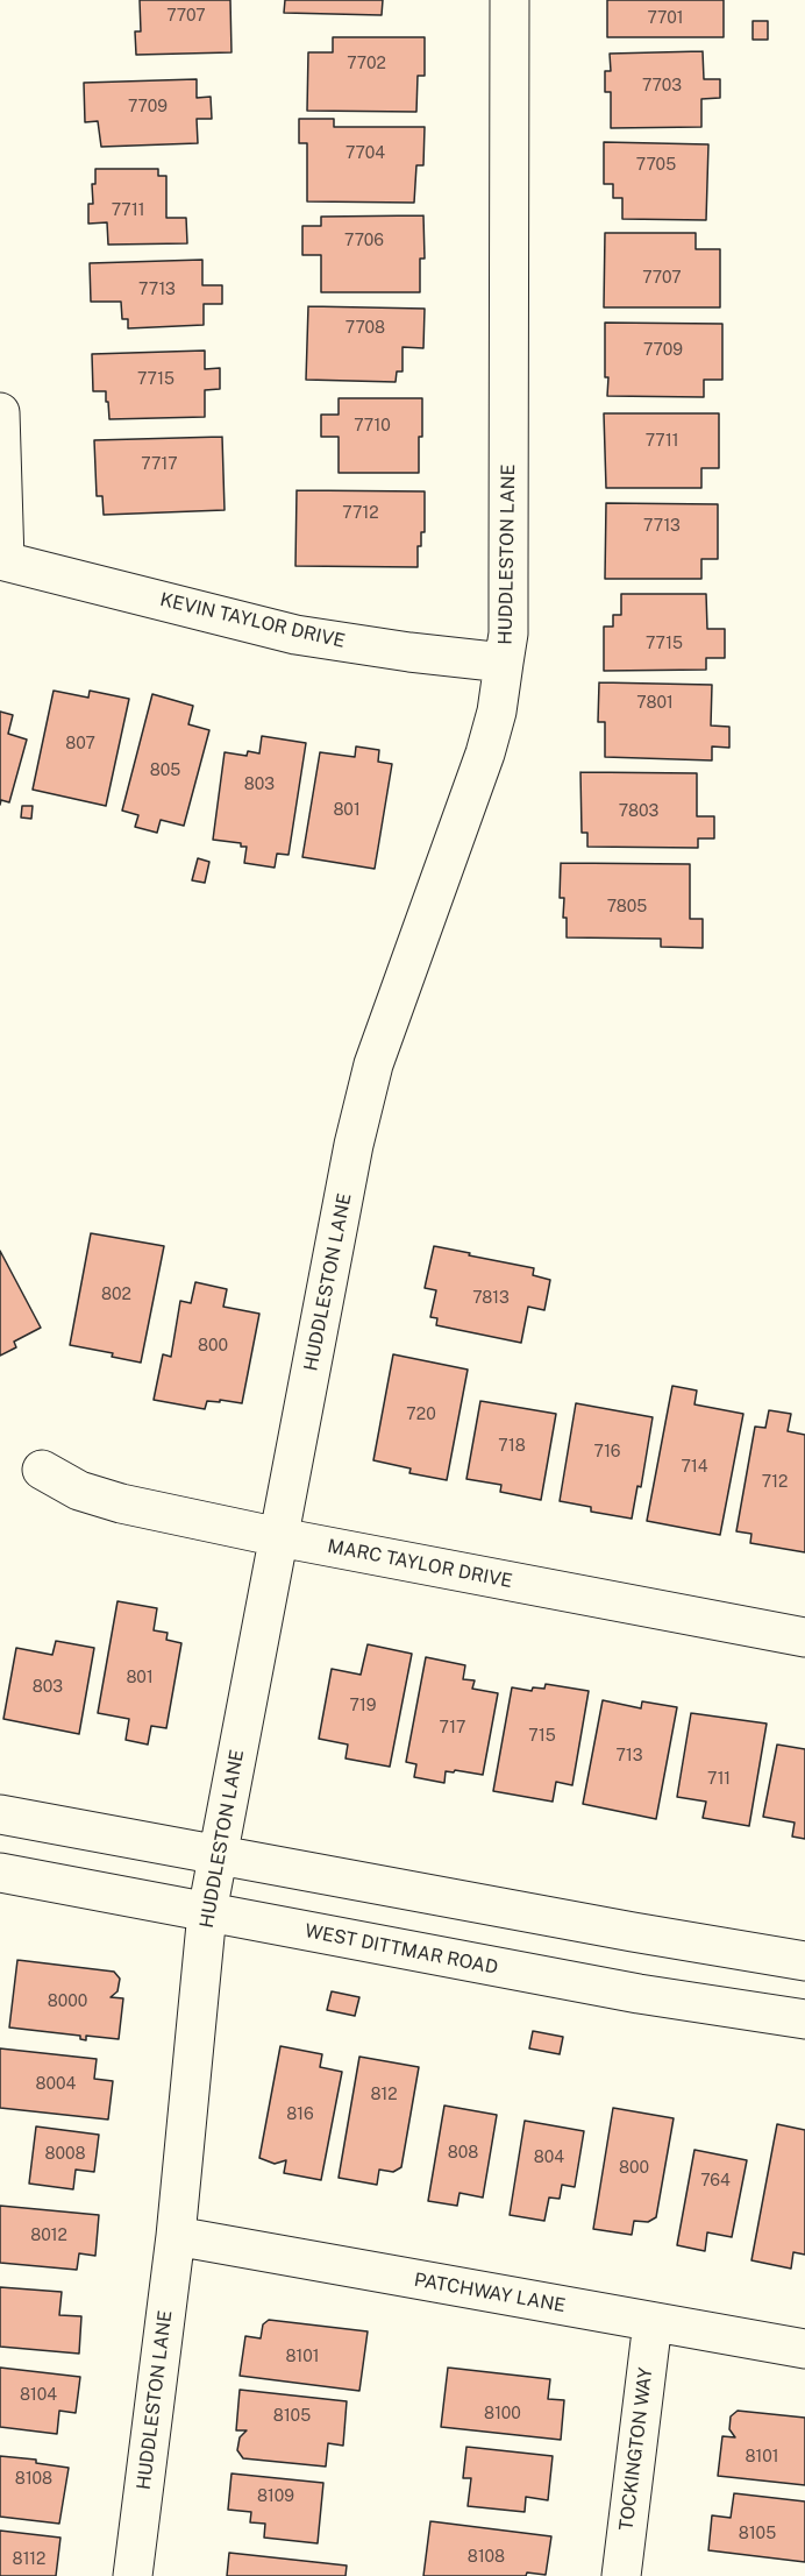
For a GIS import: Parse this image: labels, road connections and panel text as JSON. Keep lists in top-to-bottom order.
{
  "streets": {
    "street": [
      "HUDDLESTON LANE",
      "KEVIN TAYLOR DRIVE",
      "MARC TAYLOR DRIVE",
      "WEST DITTMAR ROAD",
      "PATCHWAY LANE",
      "TOCKINGTON WAY"
    ]
  },
  "crossings": [
    ["HUDDLESTON LANE", "KEVIN TAYLOR DRIVE"],
    ["HUDDLESTON LANE", "MARC TAYLOR DRIVE"],
    ["HUDDLESTON LANE", "WEST DITTMAR ROAD"],
    ["HUDDLESTON LANE", "PATCHWAY LANE"],
    ["PATCHWAY LANE", "TOCKINGTON WAY"]
  ],
  "house_numbers": [
    "7707",
    "7701",
    "7702",
    "7703",
    "7709",
    "7704",
    "7705",
    "7711",
    "7706",
    "7707",
    "7713",
    "7708",
    "7709",
    "7715",
    "7710",
    "7711",
    "7717",
    "7712",
    "7713",
    "7715",
    "7801",
    "807",
    "805",
    "803",
    "801",
    "7803",
    "7805",
    "802",
    "7813",
    "800",
    "720",
    "718",
    "716",
    "714",
    "712",
    "801",
    "803",
    "719",
    "717",
    "715",
    "713",
    "711",
    "8000",
    "8004",
    "812",
    "816",
    "808",
    "8008",
    "804",
    "800",
    "764",
    "8012",
    "8101",
    "8104",
    "8100",
    "8105",
    "8101",
    "8108",
    "8109",
    "8105",
    "8108",
    "8112"
  ]
}
